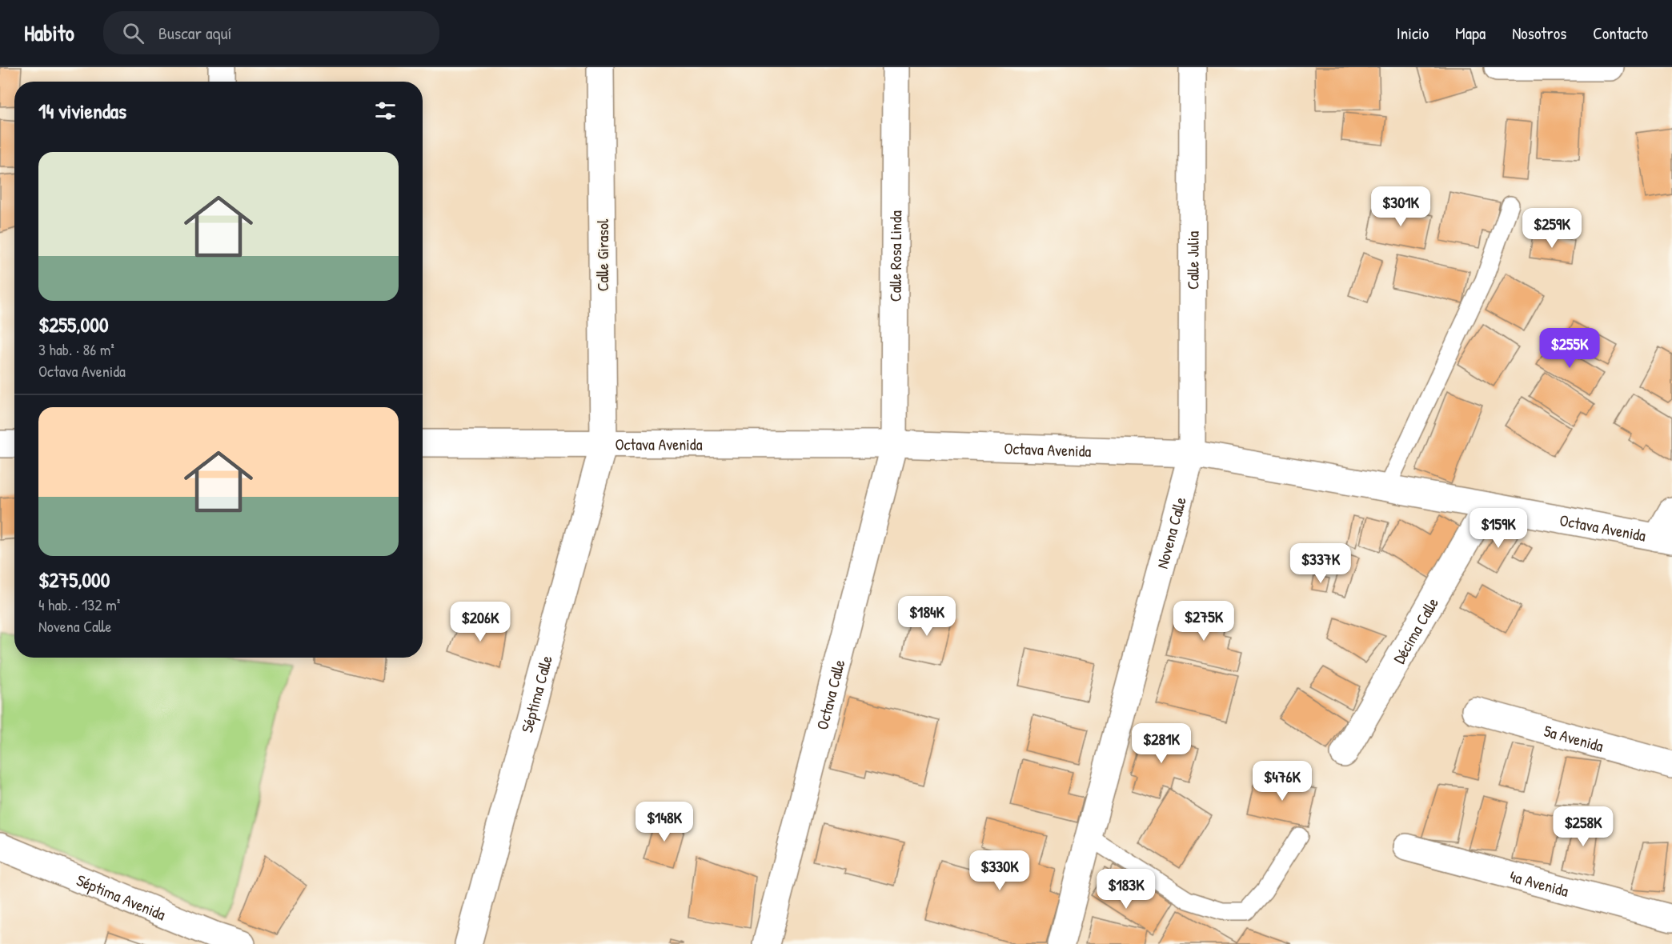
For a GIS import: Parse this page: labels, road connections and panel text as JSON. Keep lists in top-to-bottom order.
{
  "streets": {
    "street": [
      "Calle Girasol",
      "Calle Rosa Linda",
      "Calle Julia",
      "Octava Avenida",
      "Novena Calle",
      "Décima Calle",
      "Séptima Calle",
      "Octava Calle",
      "5a Avenida",
      "4a Avenida",
      "Séptima Avenida"
    ]
  },
  "crossings": [
    ["Calle Girasol", "Octava Avenida"],
    ["Calle Girasol", "Séptima Calle"],
    ["Calle Rosa Linda", "Octava Avenida"],
    ["Calle Rosa Linda", "Octava Calle"],
    ["Calle Julia", "Octava Avenida"],
    ["Calle Julia", "Novena Calle"],
    ["Octava Avenida", "Novena Calle"],
    ["Octava Avenida", "Décima Calle"],
    ["Octava Avenida", "Séptima Calle"],
    ["Octava Avenida", "Octava Calle"]
  ],
  "page": {
    "header": "Habito",
    "search": "Buscar aquí",
    "nav": [
      "Inicio",
      "Mapa",
      "Nosotros",
      "Contacto"
    ],
    "heading": "14 viviendas",
    "list": [
      {
        "name": "$255,000",
        "note": "3 hab. · 86 m² · Octava Avenida"
      },
      {
        "name": "$275,000",
        "note": "4 hab. · 132 m² · Novena Calle"
      }
    ],
    "price": [
      "$301K",
      "$259K",
      "$255K",
      "$159K",
      "$337K",
      "$184K",
      "$275K",
      "$206K",
      "$281K",
      "$476K",
      "$148K",
      "$258K",
      "$330K",
      "$183K"
    ]
  }
}
